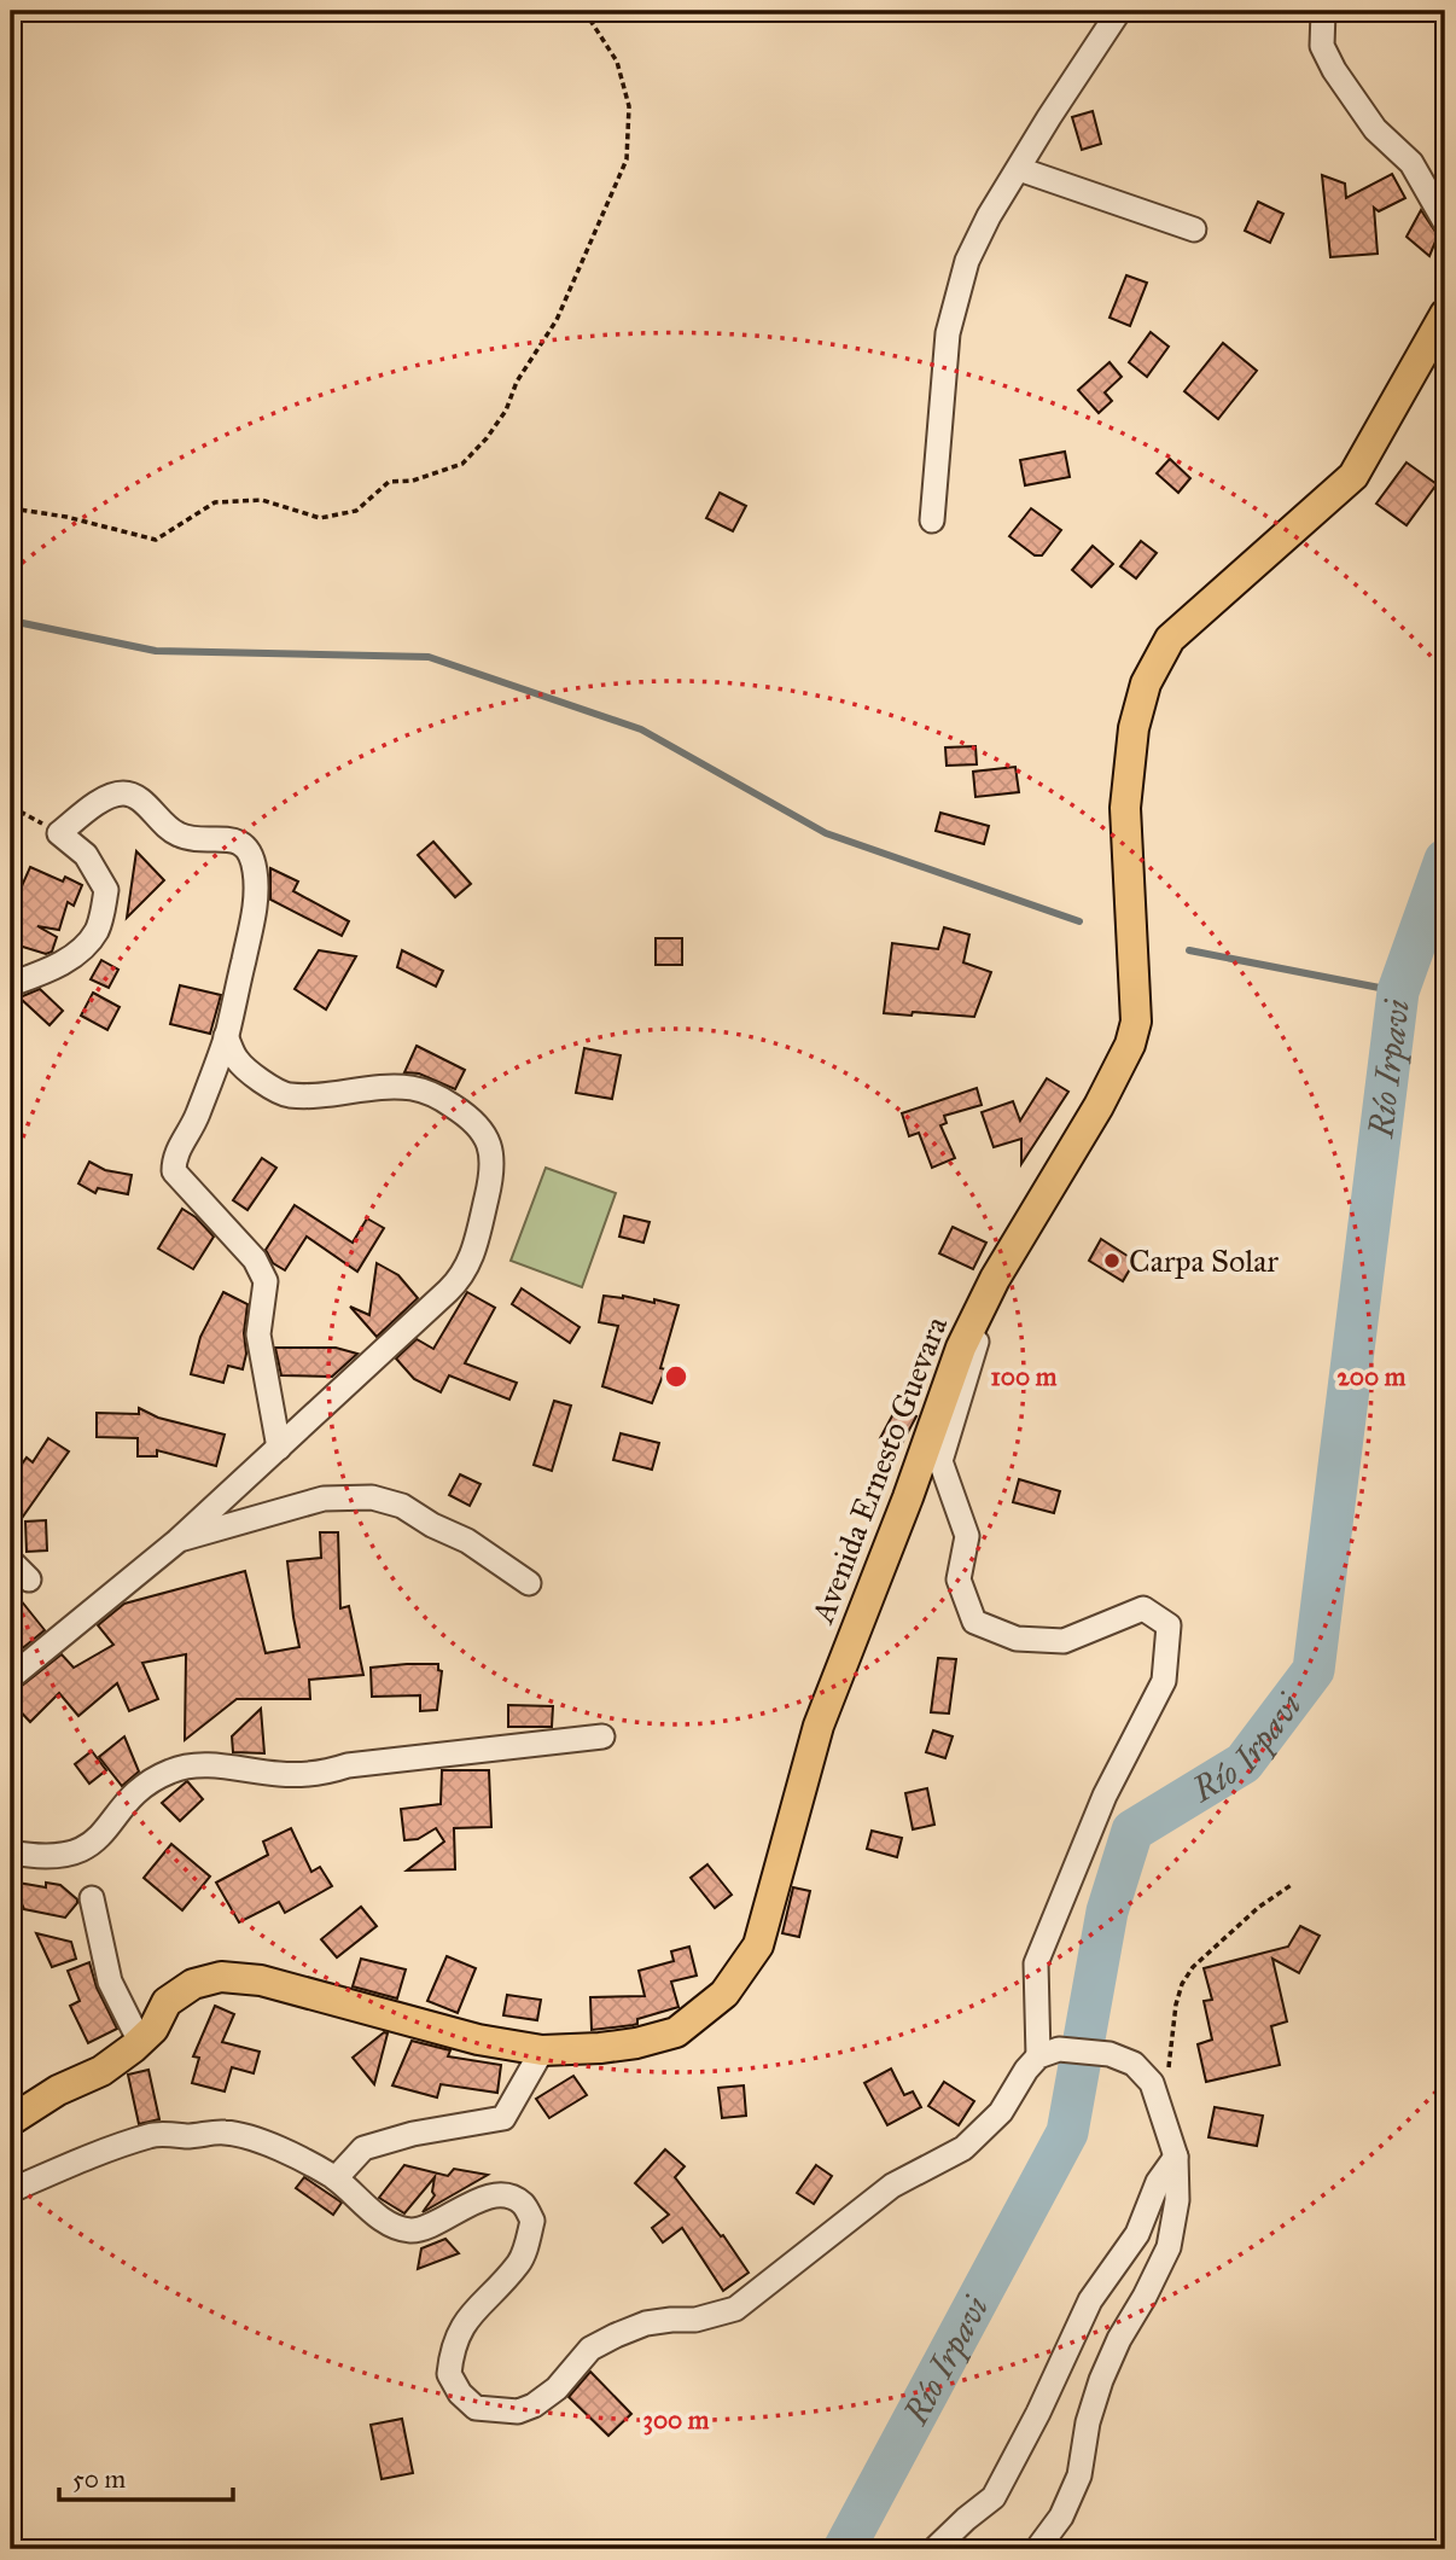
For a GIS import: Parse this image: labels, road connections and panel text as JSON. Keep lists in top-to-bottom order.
{
  "streets": {
    "main road": ["Avenida Ernesto Guevara"]
  },
  "water": ["Río Irpavi"],
  "places": ["Carpa Solar"],
  "scale_bar": "50 m",
  "rings": ["100 m", "200 m", "300 m"]
}
